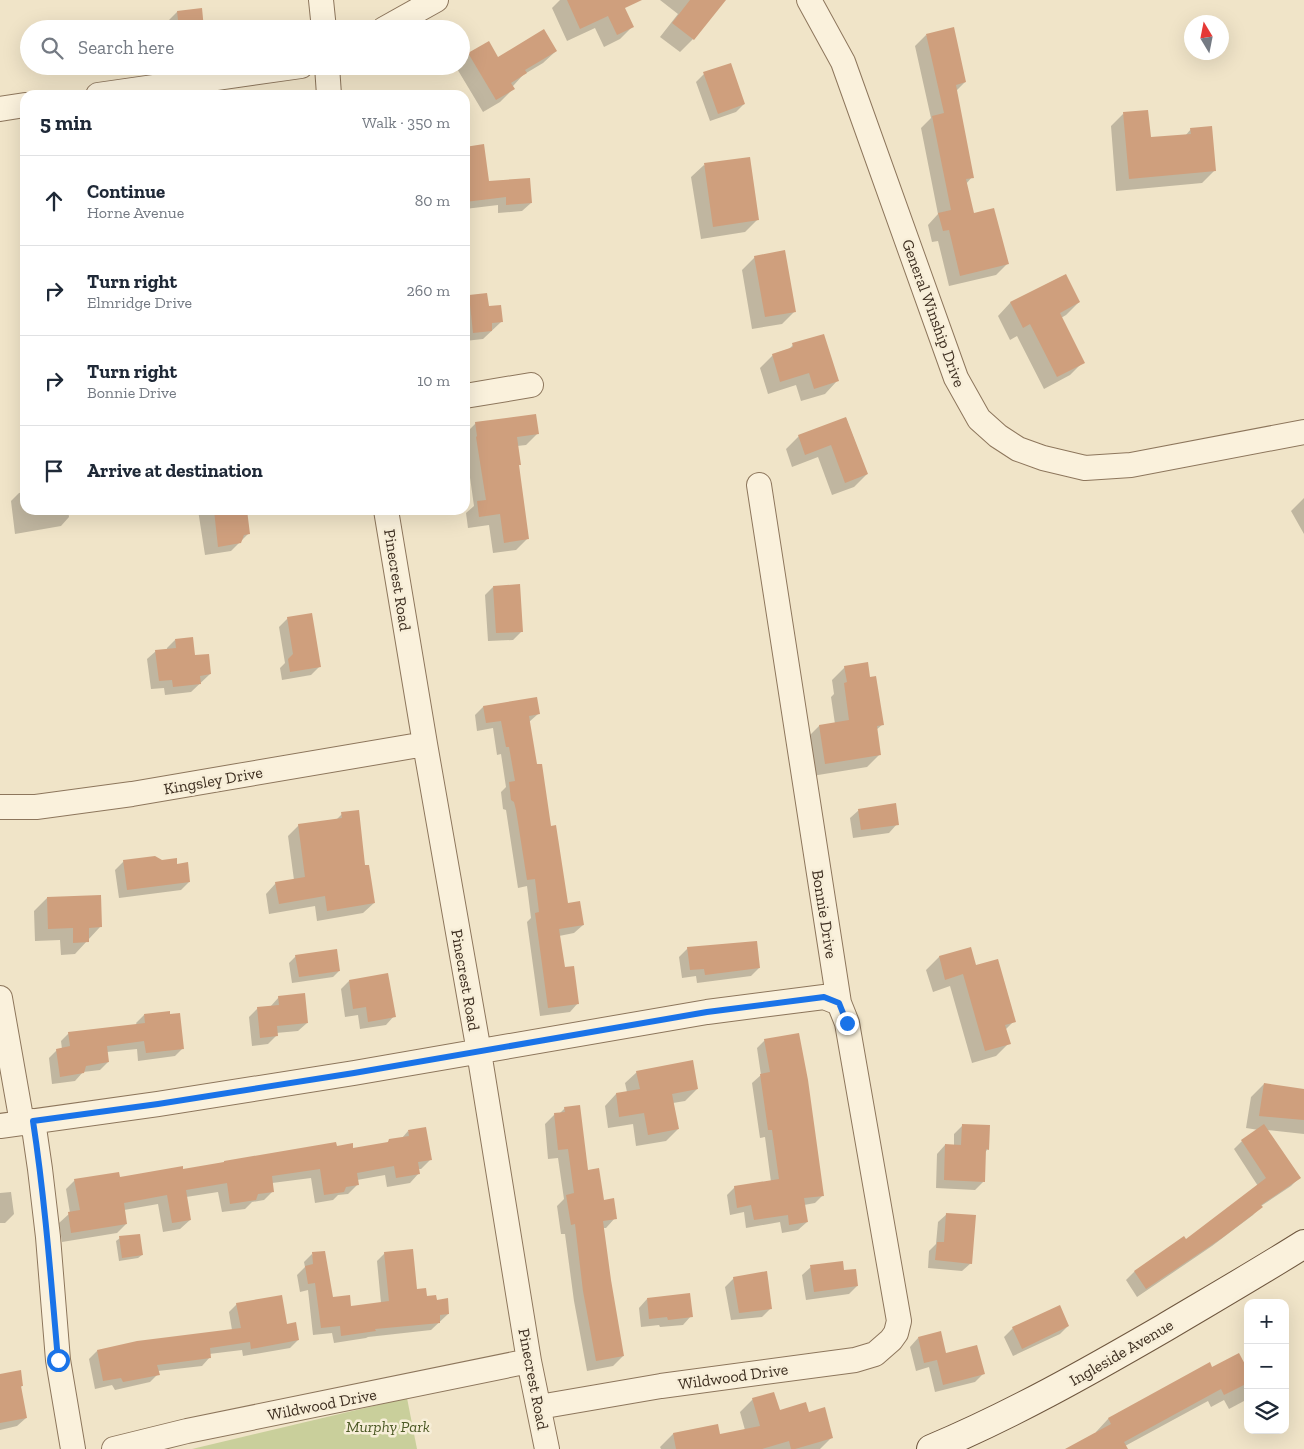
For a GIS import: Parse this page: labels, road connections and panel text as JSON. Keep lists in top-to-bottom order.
{
  "streets": {
    "street": [
      "General Winship Drive",
      "Pinecrest Road",
      "Kingsley Drive",
      "Bonnie Drive",
      "Ingleside Avenue",
      "Wildwood Drive"
    ]
  },
  "crossings": [
    ["Pinecrest Road", "Kingsley Drive"],
    ["Pinecrest Road", "Wildwood Drive"],
    ["Bonnie Drive", "Wildwood Drive"]
  ],
  "parks": ["Murphy Park"],
  "north": "top",
  "page": {
    "search": "Search here",
    "heading": ["5 min", "Walk · 350 m"],
    "list": [
      ["Continue", "Horne Avenue", "80 m"],
      ["Turn right", "Elmridge Drive", "260 m"],
      ["Turn right", "Bonnie Drive", "10 m"],
      "Arrive at destination"
    ],
    "map_buttons": ["+", "−"]
  }
}
